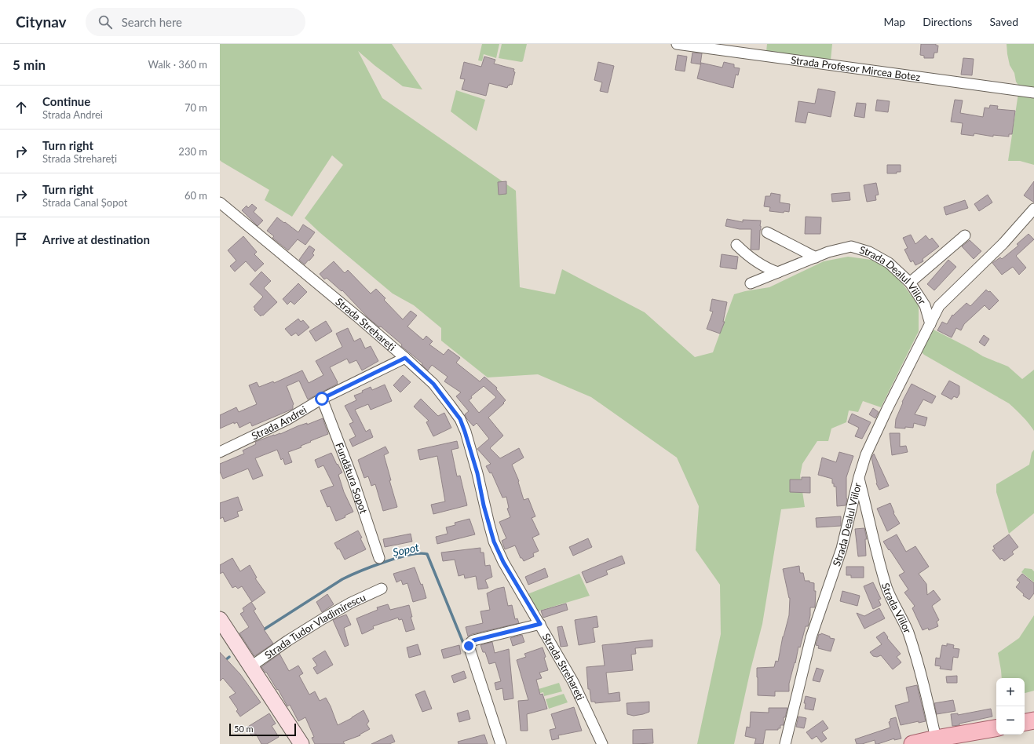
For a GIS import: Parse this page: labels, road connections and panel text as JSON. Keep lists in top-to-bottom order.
{
  "streets": {
    "street": [
      "Strada Profesor Mircea Botez",
      "Strada Dealul Viilor",
      "Strada Strehareți",
      "Strada Andrei",
      "Fundătura Sopot",
      "Strada Viilor",
      "Strada Tudor Vladimirescu"
    ]
  },
  "crossings": [
    ["Strada Dealul Viilor", "Strada Viilor"],
    ["Strada Strehareți", "Strada Andrei"],
    ["Strada Andrei", "Fundătura Sopot"]
  ],
  "water": ["Șopot"],
  "scale_bar": "50 m",
  "page": {
    "header": "Citynav",
    "search": "Search here",
    "nav": ["Map", "Directions", "Saved"],
    "heading": ["5 min", "Walk · 360 m"],
    "list": [
      ["Continue", "Strada Andrei", "70 m"],
      ["Turn right", "Strada Strehareți", "230 m"],
      ["Turn right", "Strada Canal Șopot", "60 m"],
      "Arrive at destination"
    ],
    "map_buttons": ["+", "−"],
    "scale": "50 m"
  }
}
